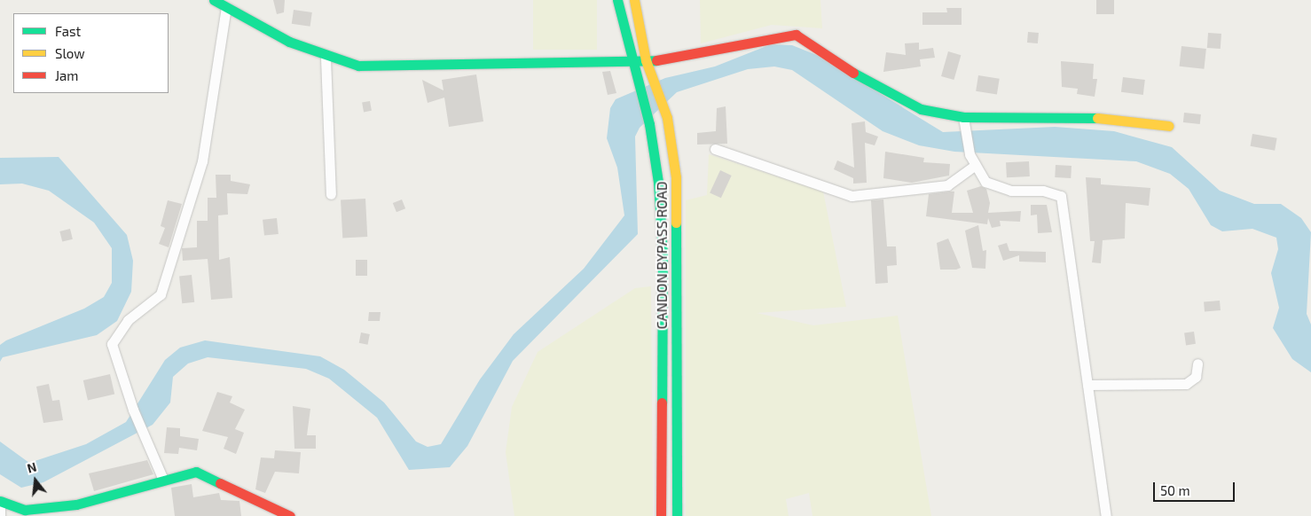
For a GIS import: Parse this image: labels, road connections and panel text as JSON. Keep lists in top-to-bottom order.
{
  "streets": {
    "main road": ["CANDON BYPASS ROAD"]
  },
  "legend": ["Fast", "Slow", "Jam"],
  "scale_bar": "50 m",
  "north": "top"
}
